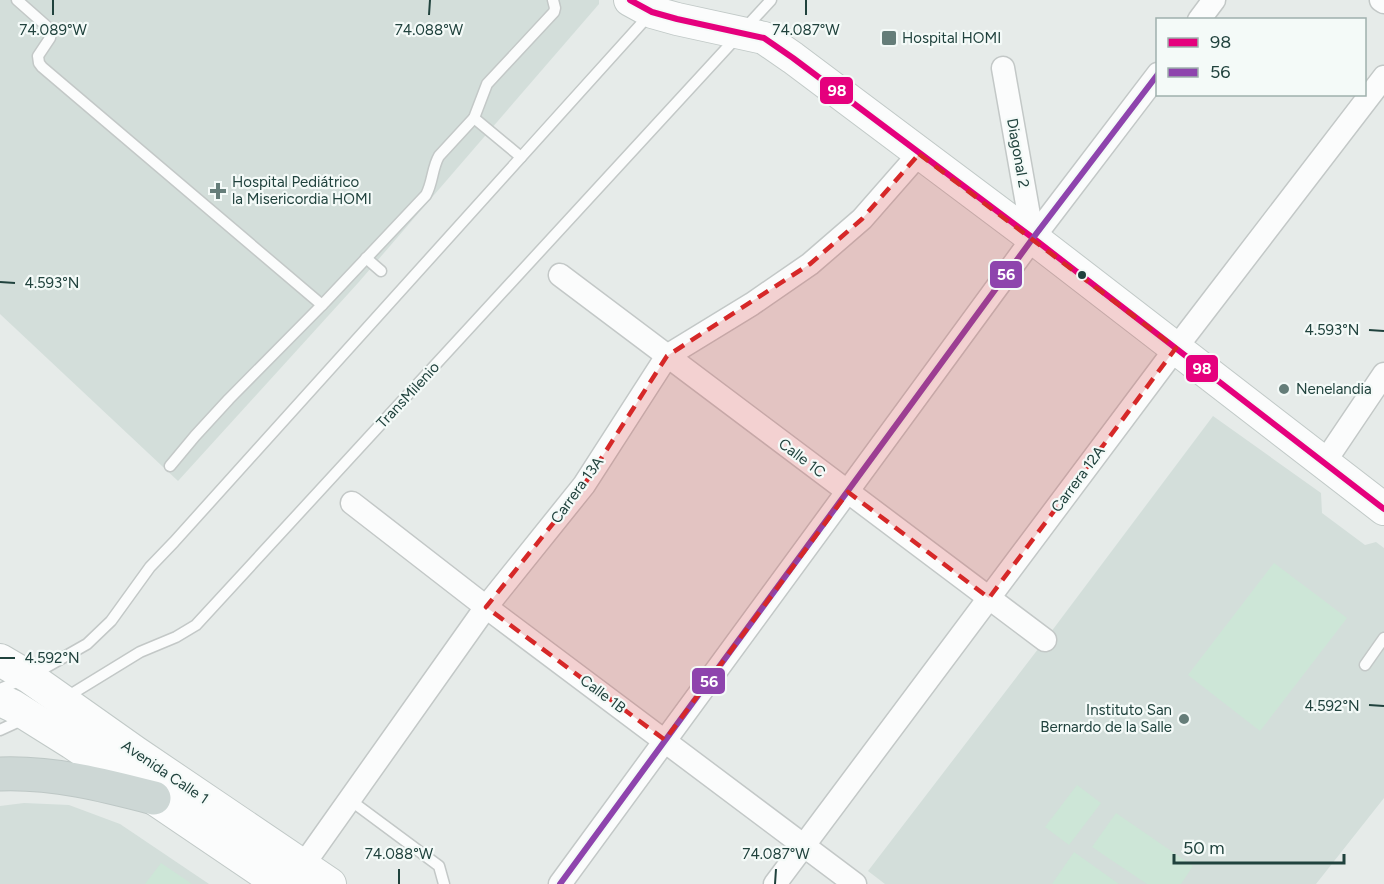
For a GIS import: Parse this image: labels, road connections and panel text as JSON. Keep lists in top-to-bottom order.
{
  "streets": {
    "street": [
      "Diagonal 2",
      "Calle 1C",
      "Carrera 12A",
      "Carrera 13A",
      "Calle 1B",
      "Avenida Calle 1"
    ],
    "lane": ["TransMilenio"]
  },
  "crossings": [
    ["TransMilenio", "Avenida Calle 1"],
    ["Calle 1C", "Carrera 12A"],
    ["Calle 1C", "Carrera 13A"],
    ["Carrera 12A", "Calle 1B"],
    ["Carrera 13A", "Calle 1B"],
    ["Carrera 13A", "Avenida Calle 1"]
  ],
  "places": {
    "transit": ["Hospital HOMI"],
    "health": ["Hospital Pediátrico la Misericordia HOMI"],
    "other": ["Nenelandia", "Instituto San Bernardo de la Salle"]
  },
  "lines": ["transit line 98", "transit line 56"],
  "legend": ["98", "56"],
  "scale_bar": "50 m",
  "coordinates": [
    "74.089°W",
    "74.088°W",
    "74.087°W",
    "4.593°N",
    "4.592°N"
  ]
}
